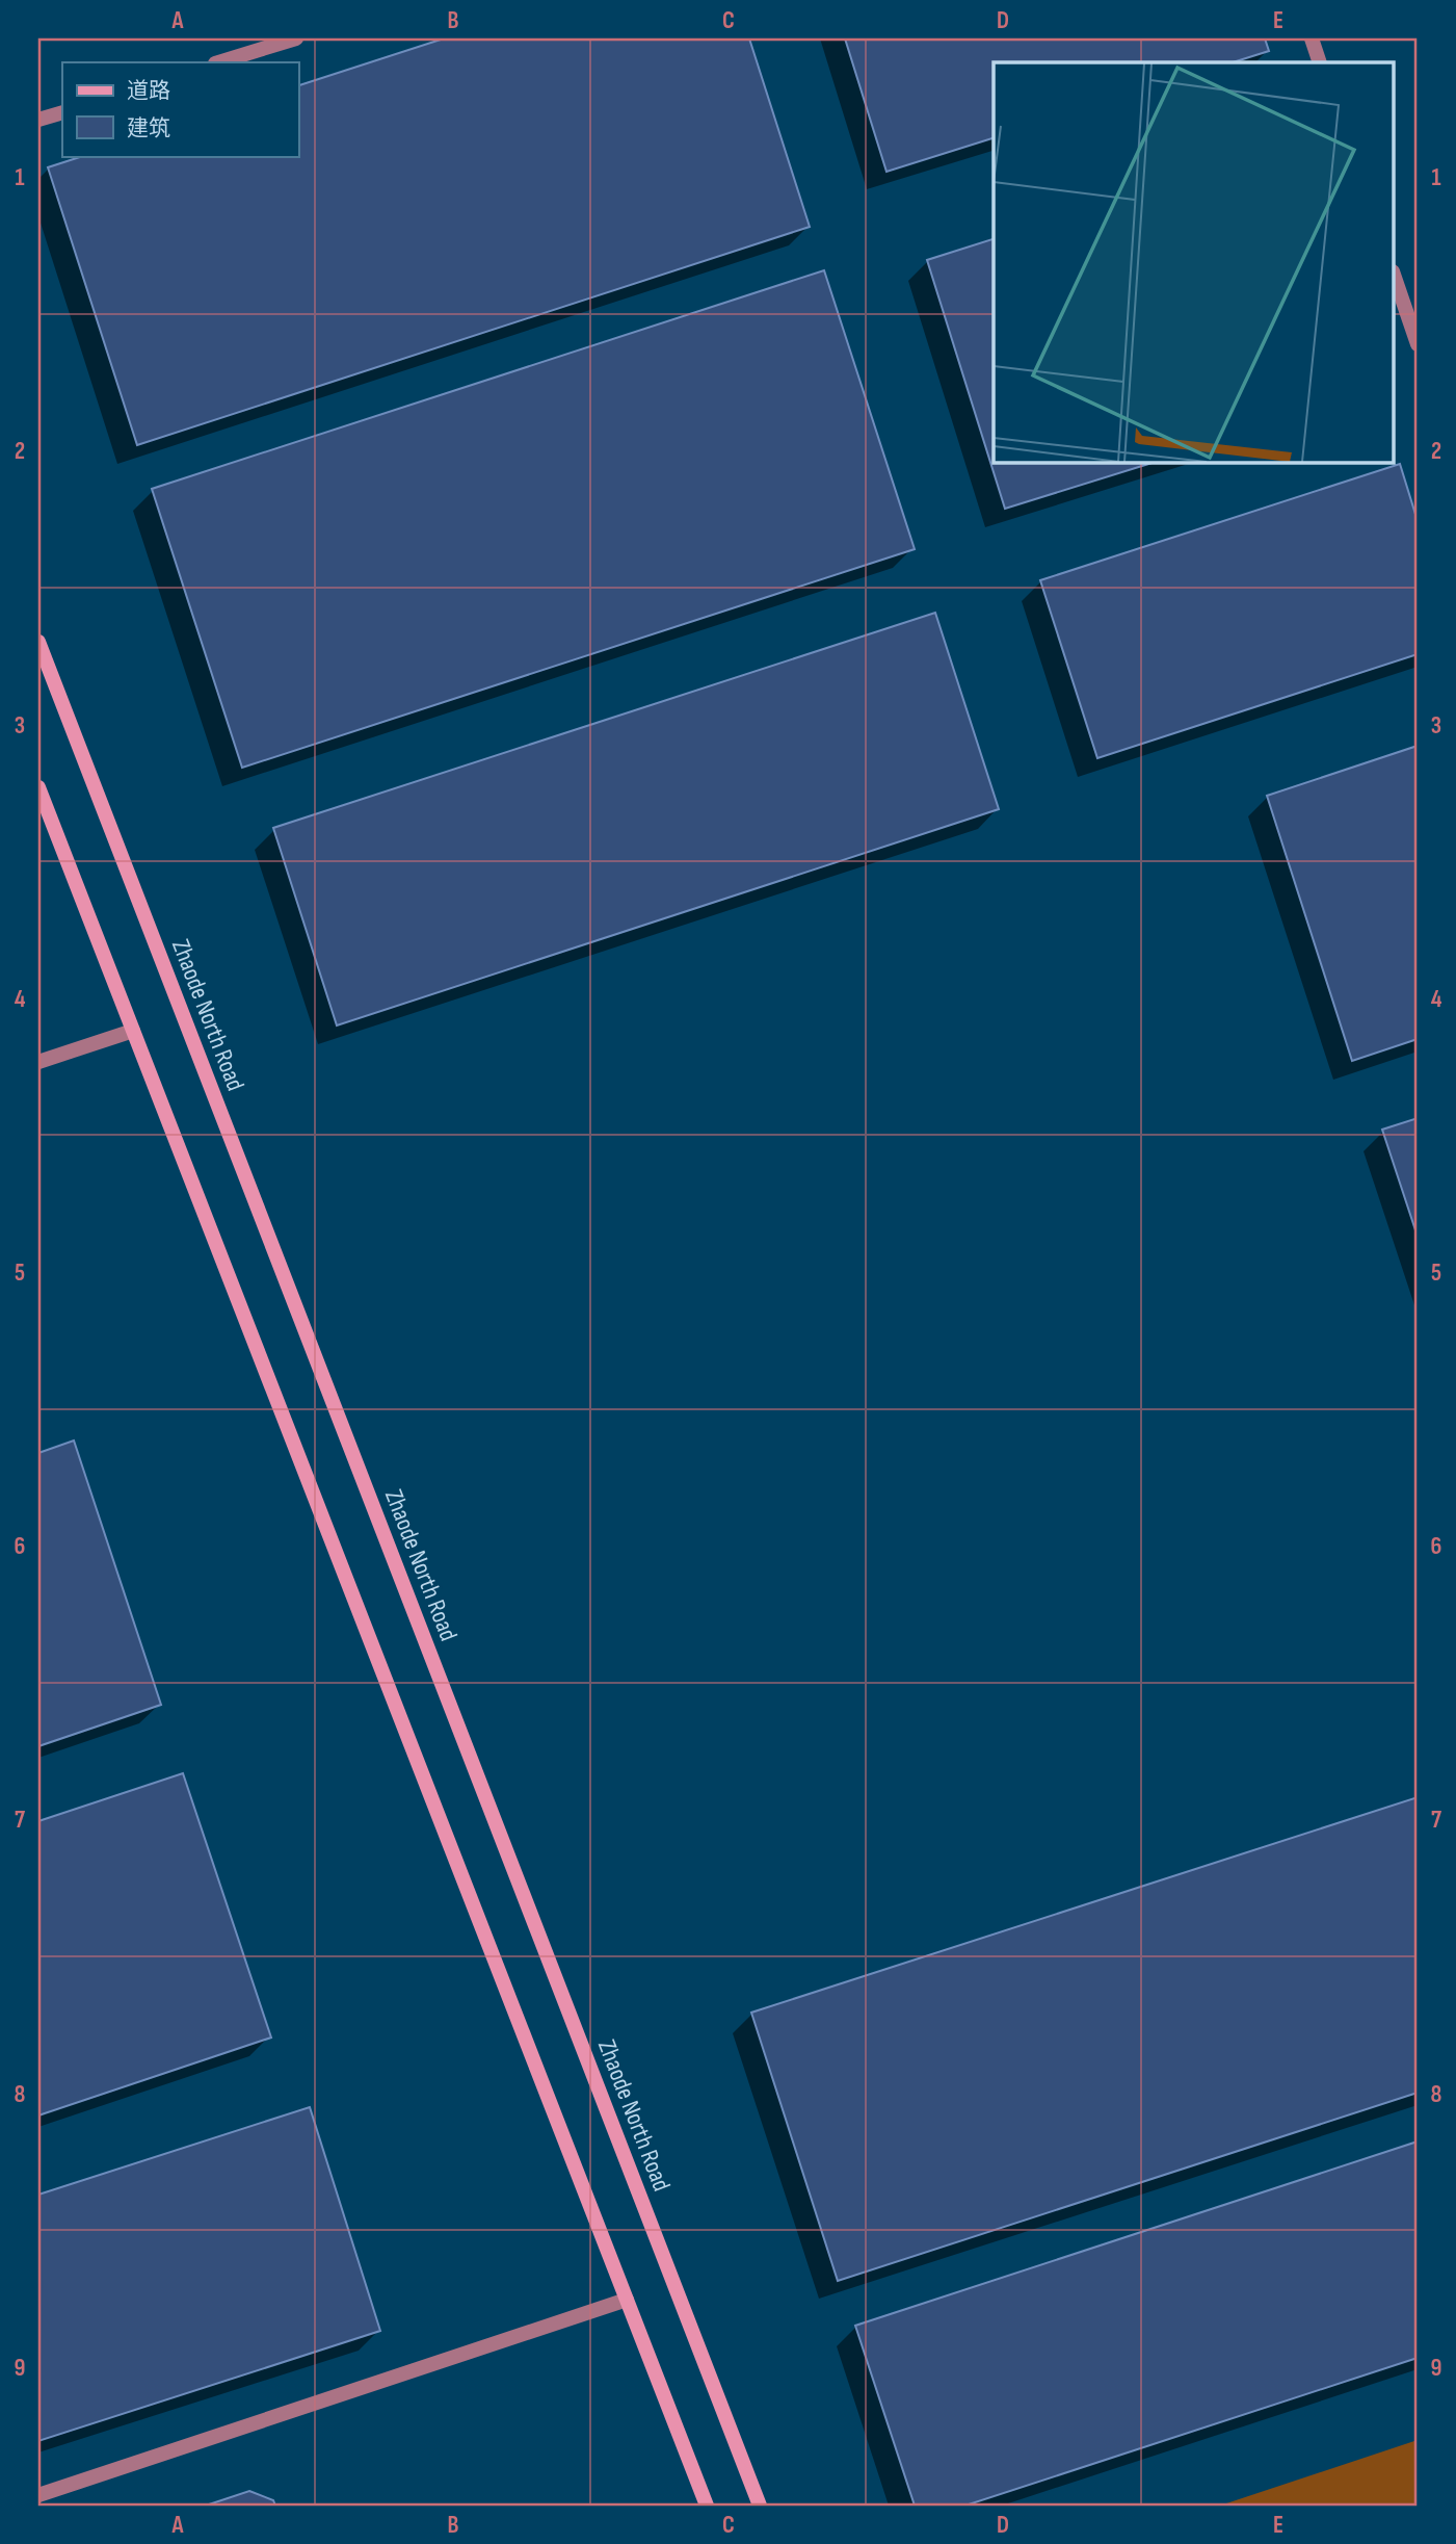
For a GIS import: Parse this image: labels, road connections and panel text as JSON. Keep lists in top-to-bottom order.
{
  "streets": {
    "main road": ["Zhaode North Road"]
  },
  "legend": ["道路", "建筑"],
  "grid": {
    "columns": [
      "A",
      "B",
      "C",
      "D",
      "E"
    ],
    "rows": [
      "1",
      "2",
      "3",
      "4",
      "5",
      "6",
      "7",
      "8",
      "9"
    ]
  }
}
